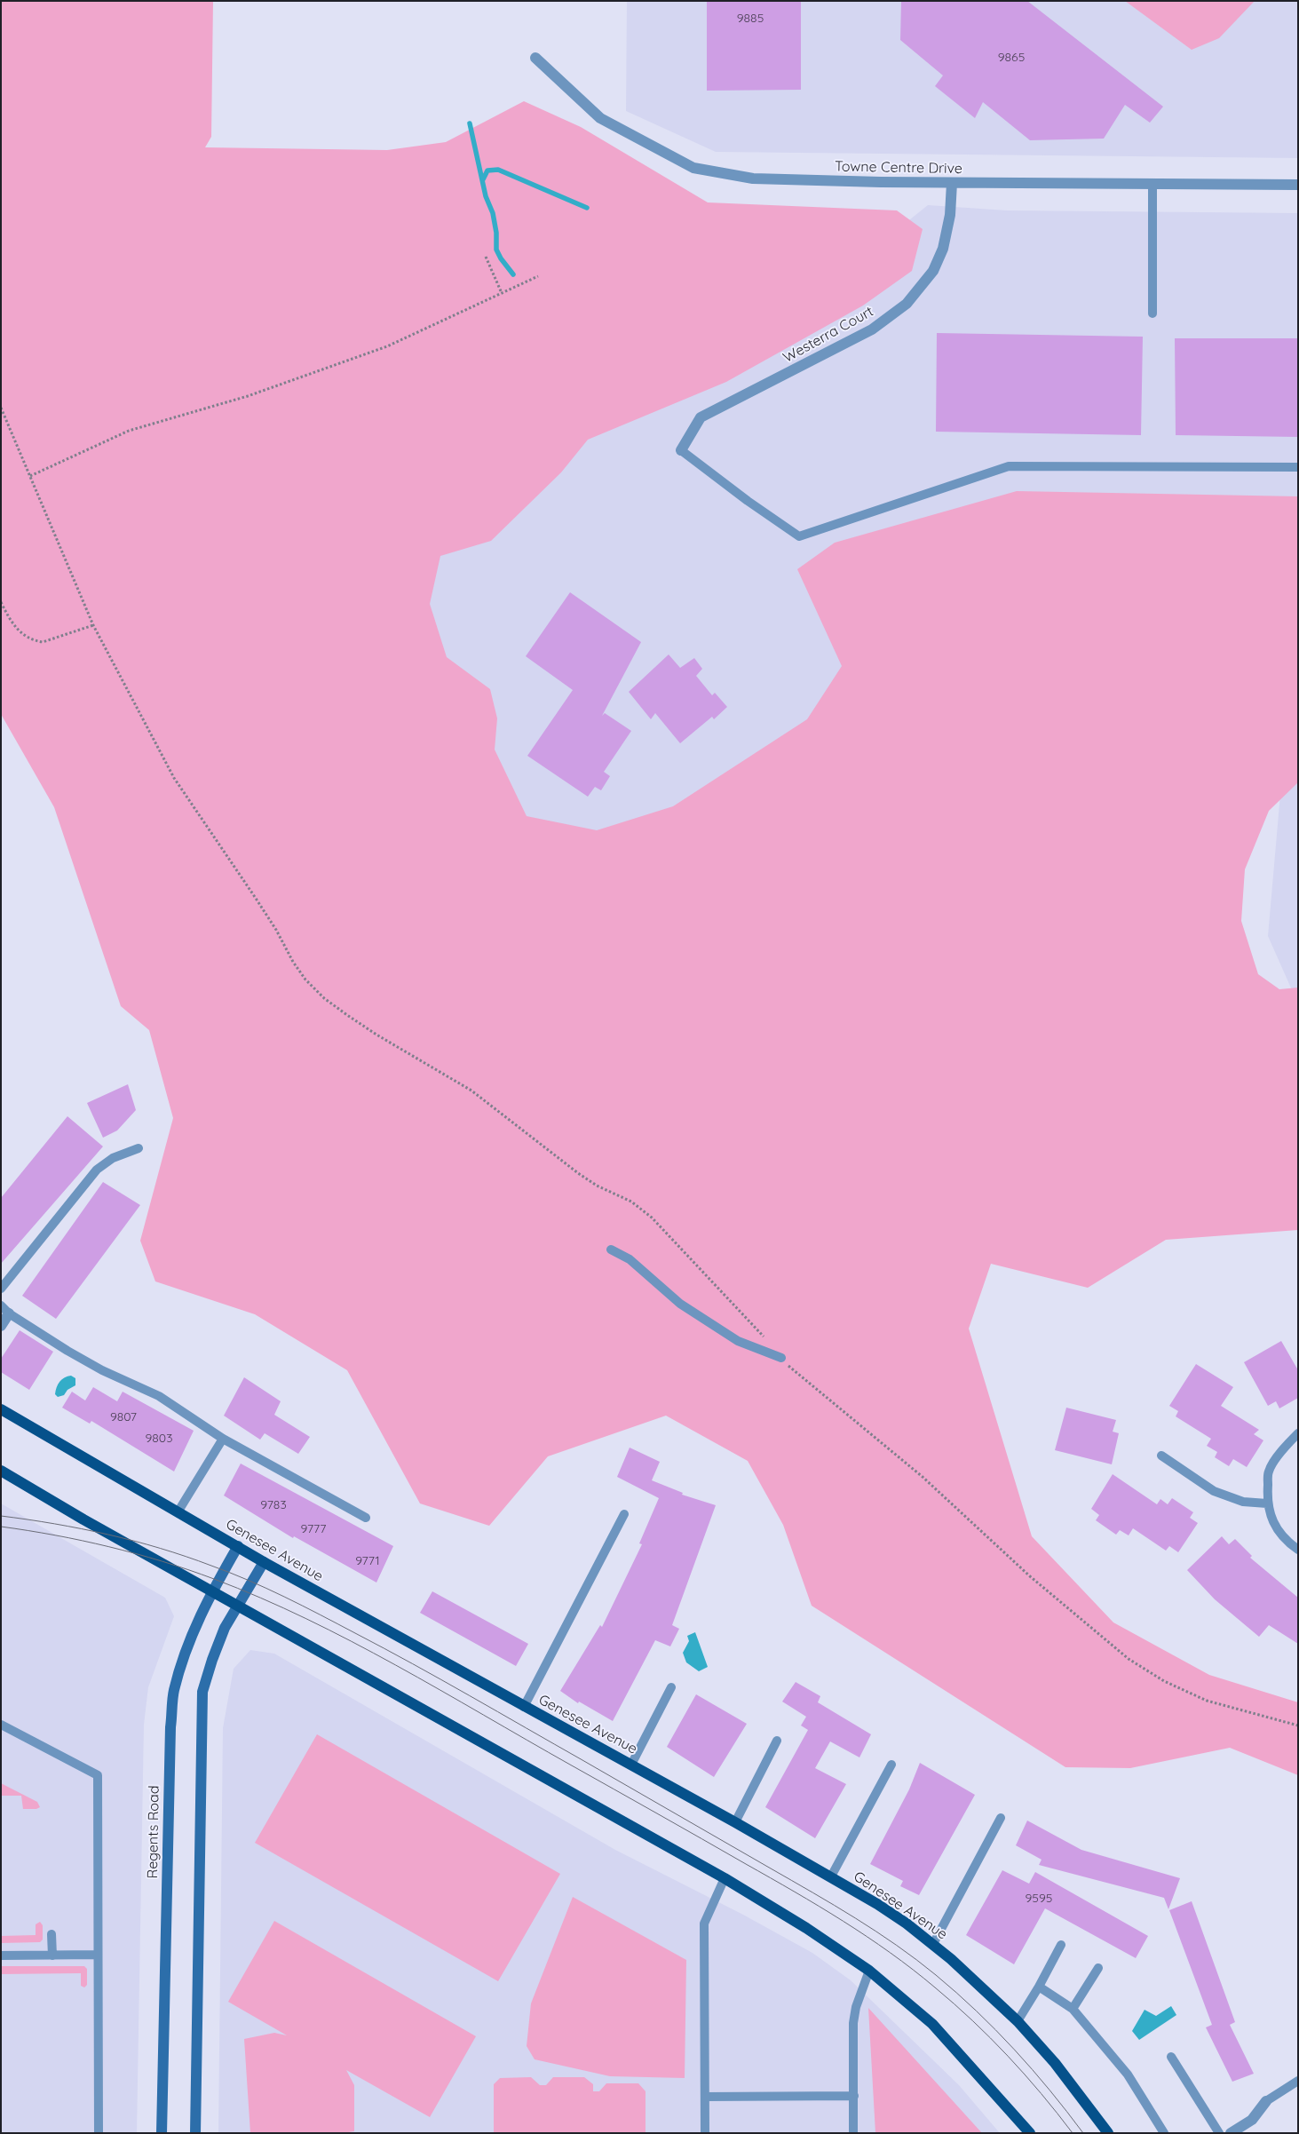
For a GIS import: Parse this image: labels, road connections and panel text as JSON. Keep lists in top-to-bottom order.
{
  "streets": {
    "main road": ["Genesee Avenue", "Regents Road"],
    "street": ["Towne Centre Drive", "Westerra Court"]
  },
  "crossings": [
    ["Towne Centre Drive", "Westerra Court"],
    ["Genesee Avenue", "Regents Road"]
  ],
  "house_numbers": [
    "9885",
    "9865",
    "9807",
    "9803",
    "9783",
    "9777",
    "9771",
    "9595"
  ]
}
